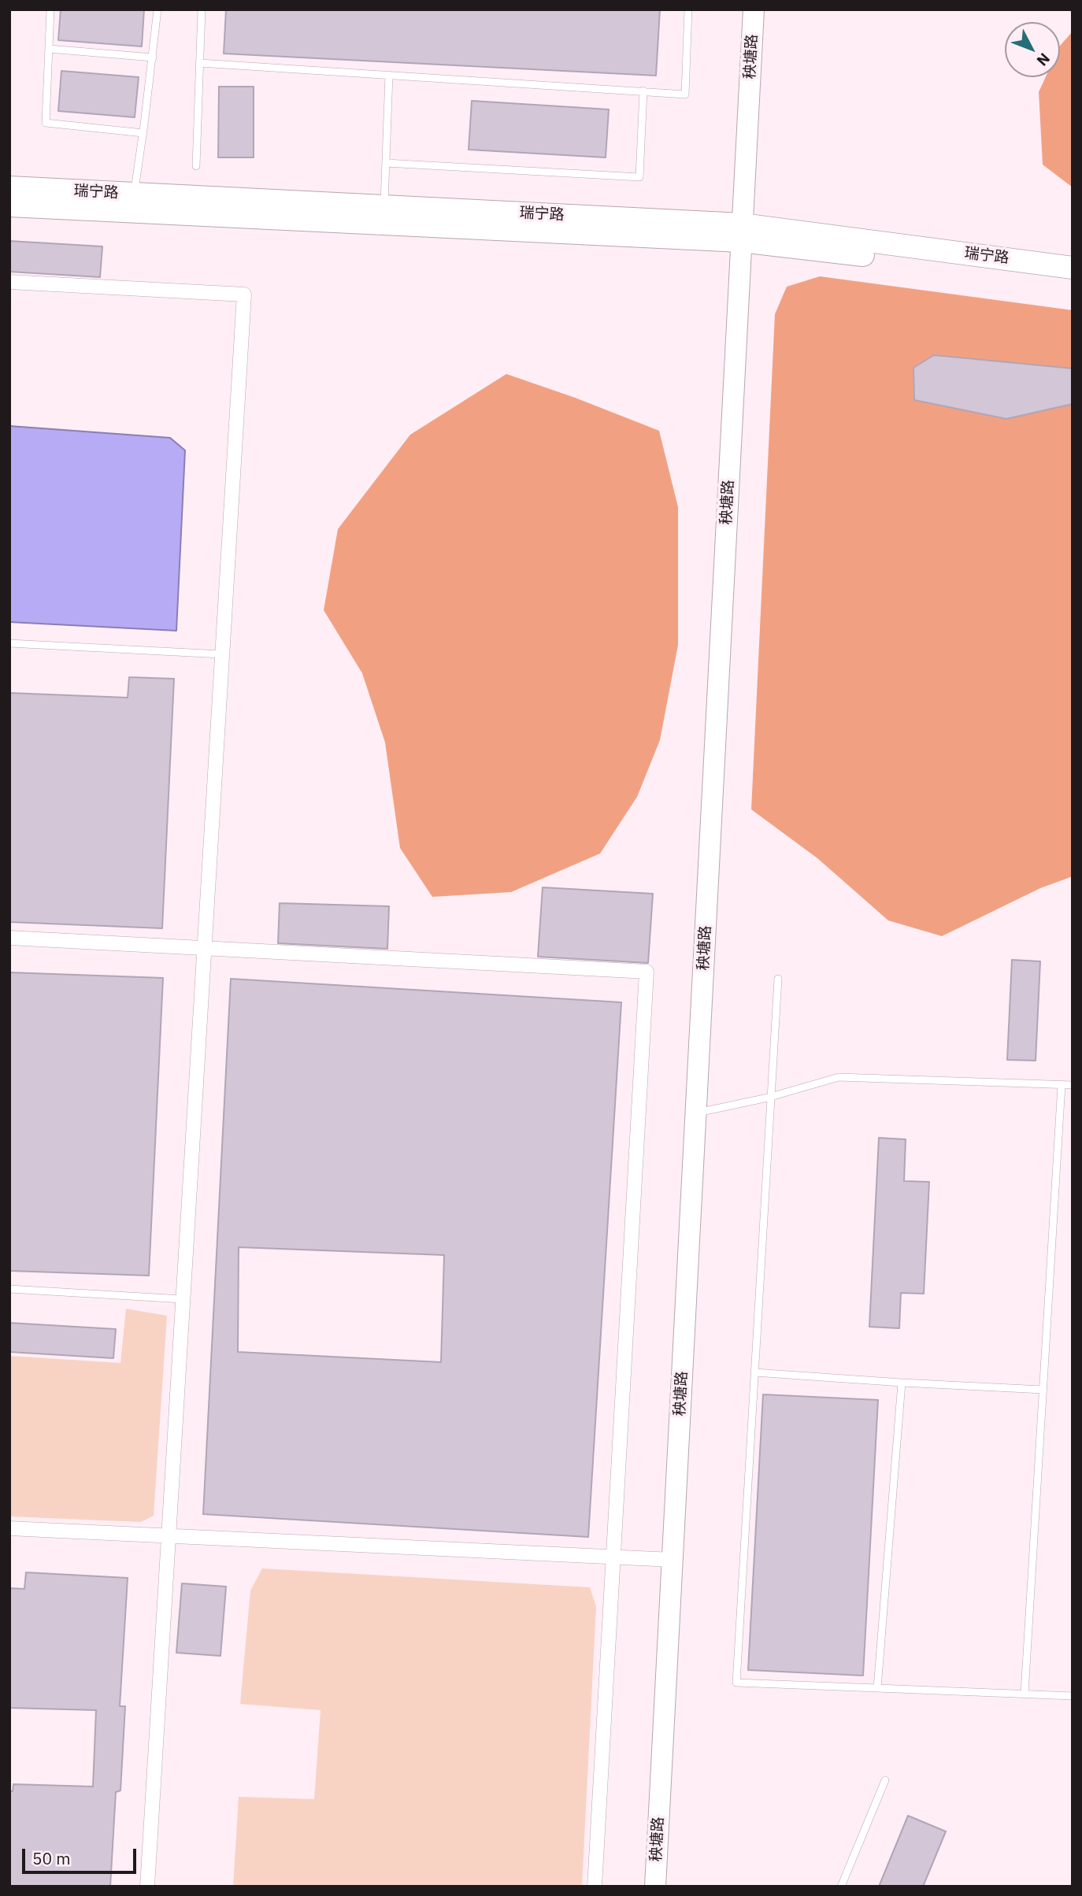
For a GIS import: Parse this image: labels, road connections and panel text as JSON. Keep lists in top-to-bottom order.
{
  "streets": {
    "main road": ["秧塘路", "瑞宁路"]
  },
  "crossings": [
    ["秧塘路", "瑞宁路"]
  ],
  "scale_bar": "50 m",
  "north": "bottom right"
}
